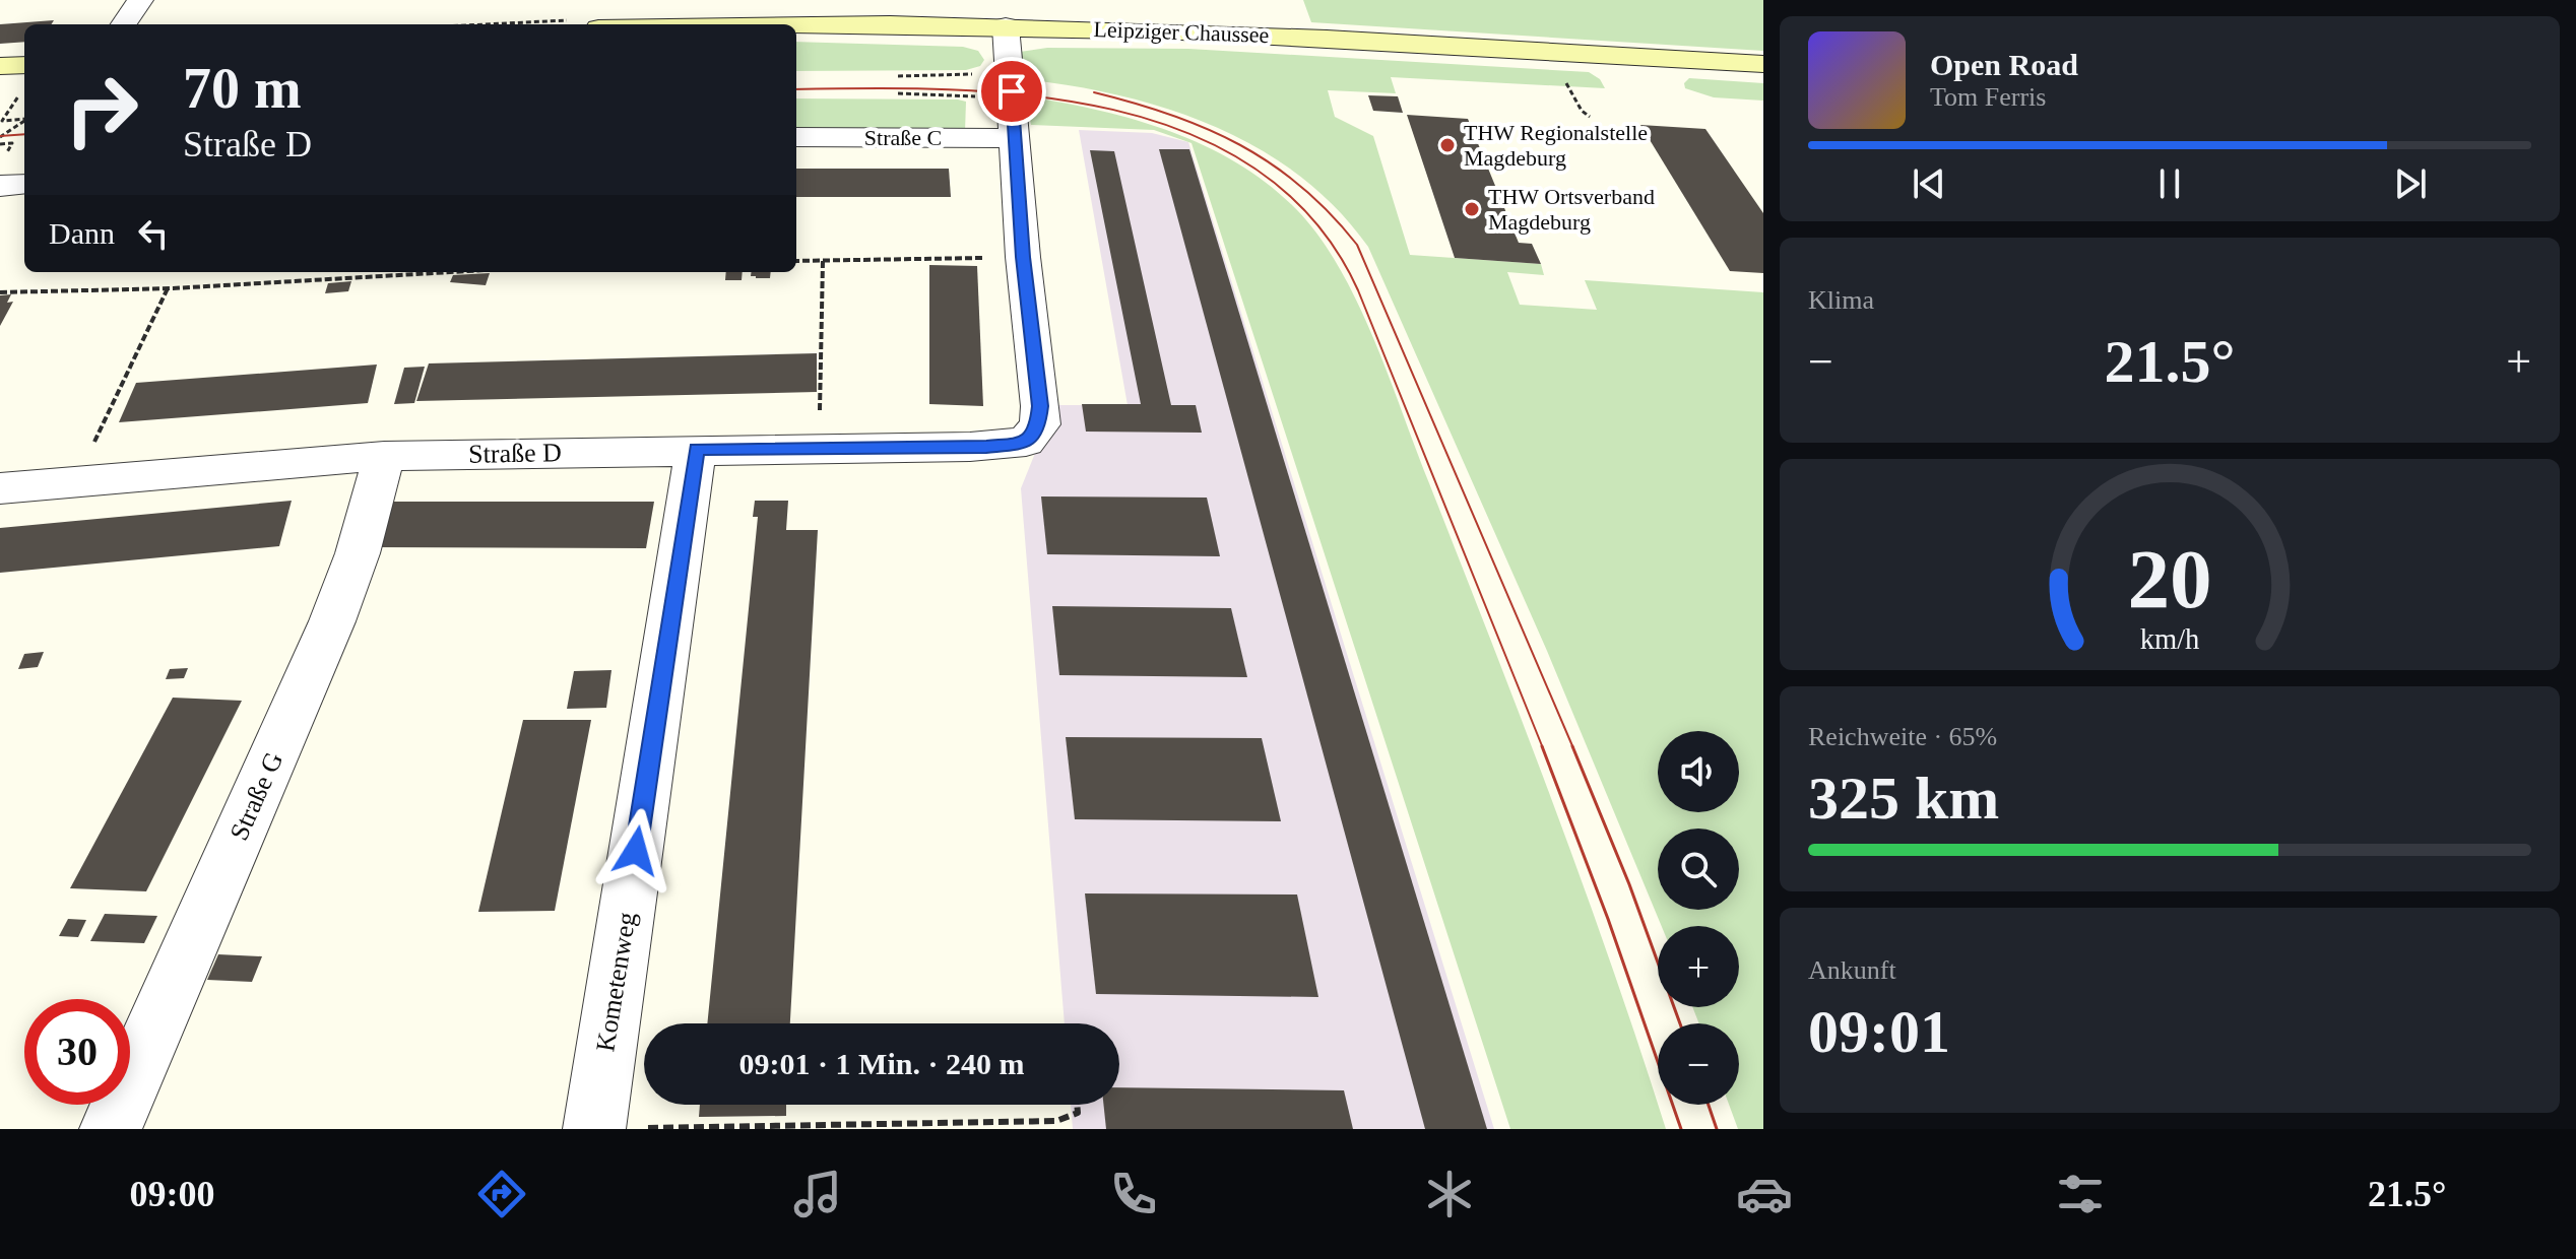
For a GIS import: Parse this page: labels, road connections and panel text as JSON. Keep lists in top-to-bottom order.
{
  "streets": {
    "main road": ["Leipziger Chaussee"],
    "street": [
      "Straße C",
      "Straße D",
      "Straße G",
      "Kometenweg"
    ]
  },
  "crossings": [
    ["Straße D", "Straße G"],
    ["Straße D", "Kometenweg"]
  ],
  "places": ["THW Regionalstelle Magdeburg", "THW Ortsverband Magdeburg"],
  "page": {
    "turn": ["70 m", "Straße D"],
    "song": ["Open Road", "Tom Ferris"],
    "then": "Dann",
    "tile": [
      "Klima",
      ["Reichweite · 65%", "325 km"],
      ["Ankunft", "09:01"]
    ],
    "heat": ["−", "21.5°", "+"],
    "map_buttons": ["+", "−"],
    "limit": "30",
    "trip": "09:01 · 1 Min. · 240 m",
    "tabs": ["09:00", "21.5°"],
    "gauge": ["20", "km/h"]
  }
}
